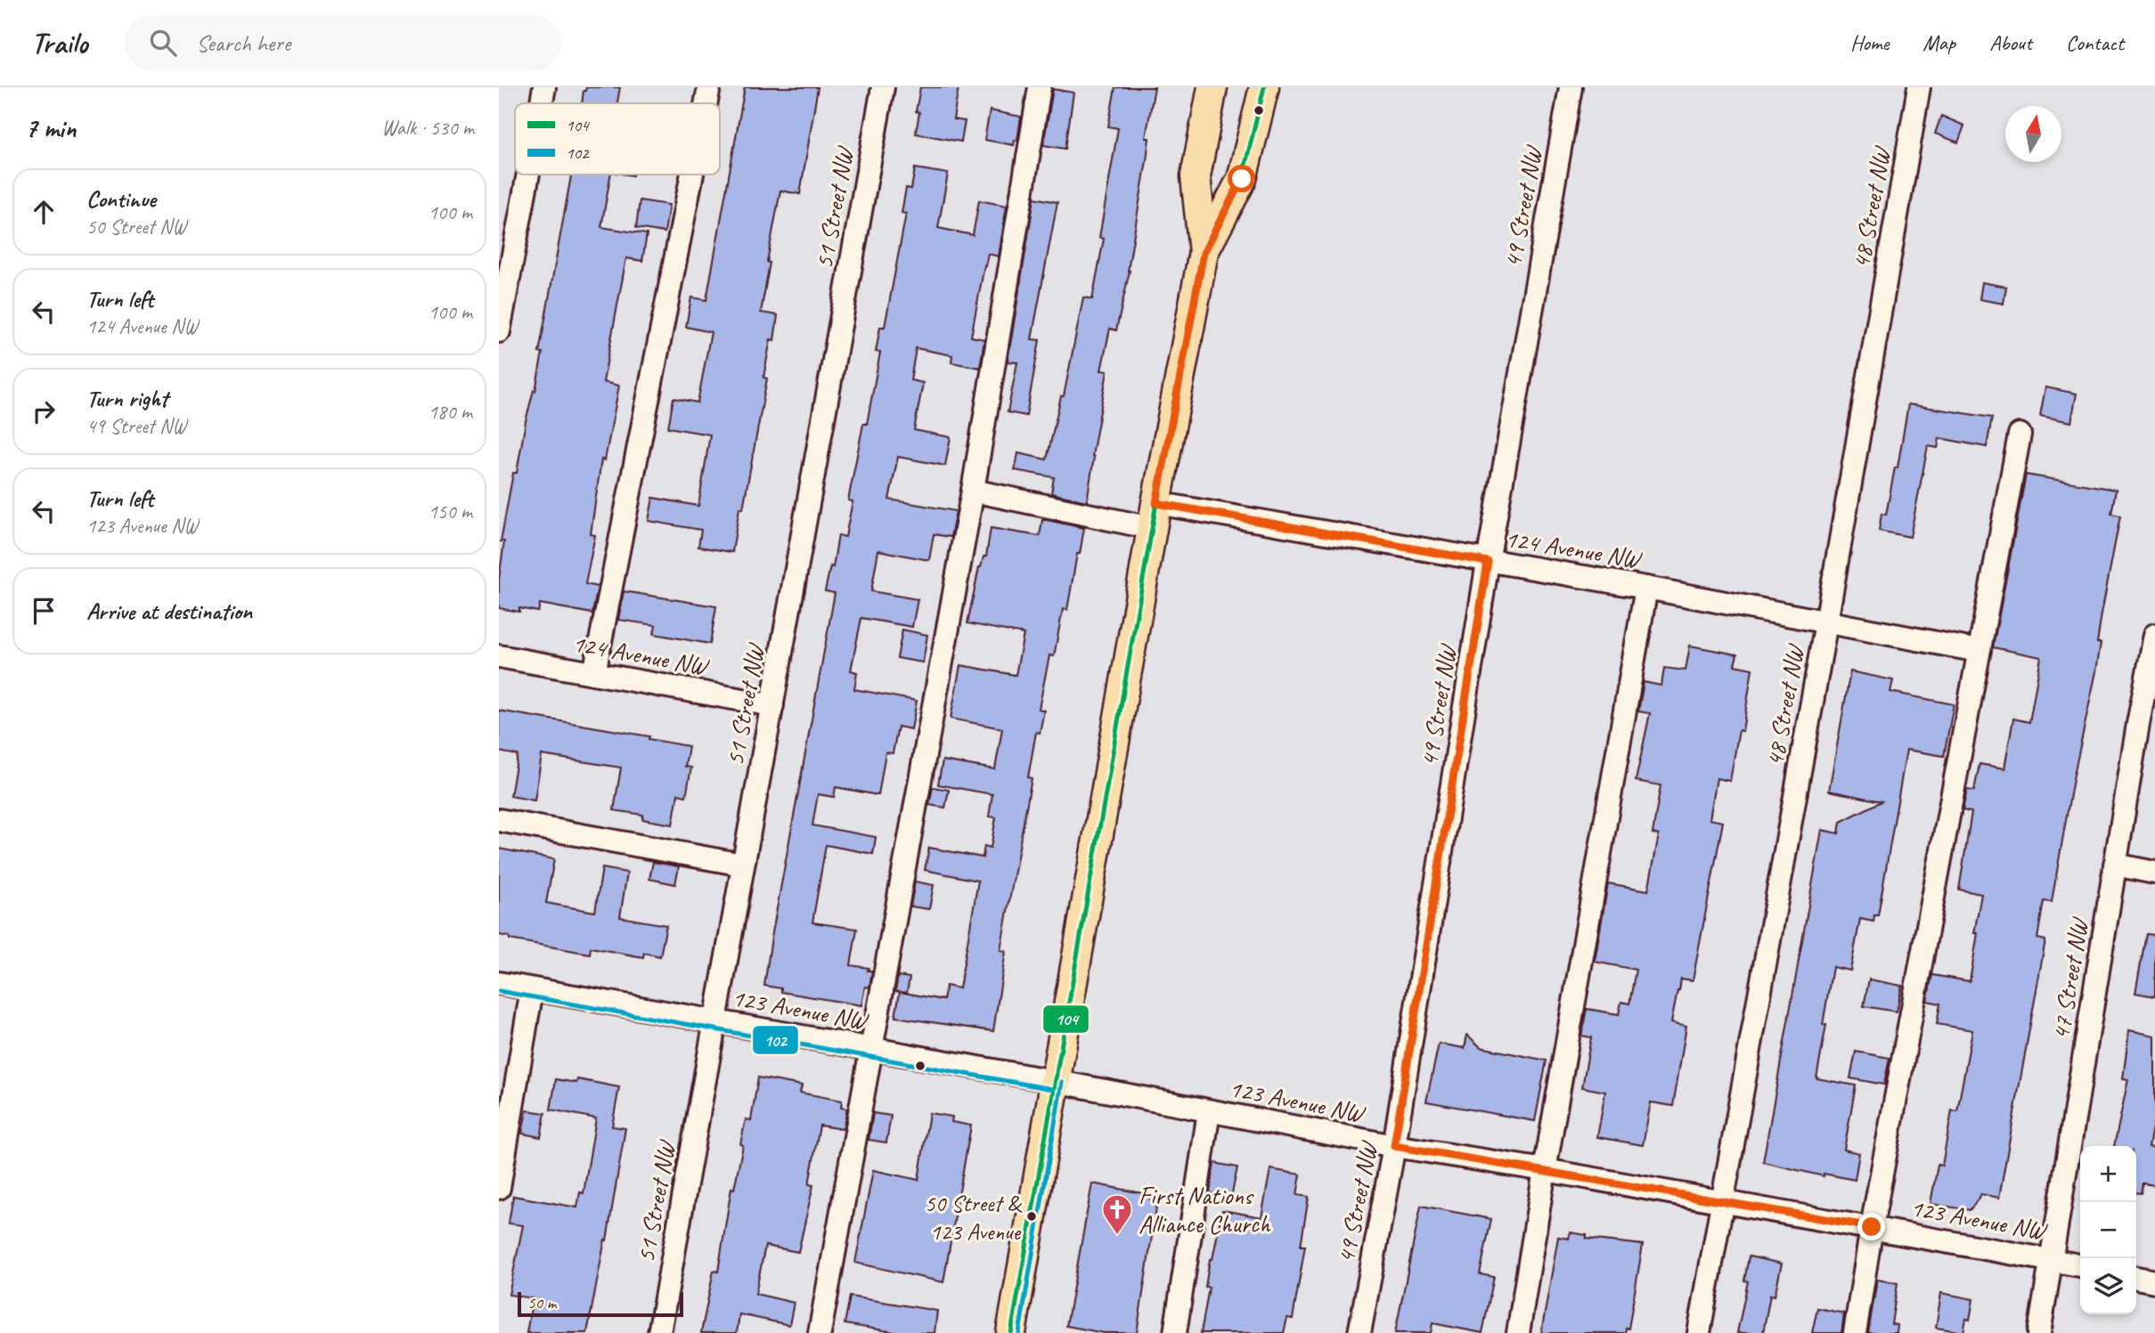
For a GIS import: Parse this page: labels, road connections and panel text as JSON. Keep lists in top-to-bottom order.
{
  "streets": {
    "street": [
      "49 Street NW",
      "51 Street NW",
      "48 Street NW",
      "124 Avenue NW",
      "47 Street NW",
      "123 Avenue NW"
    ]
  },
  "crossings": [
    ["49 Street NW", "124 Avenue NW"],
    ["49 Street NW", "123 Avenue NW"],
    ["51 Street NW", "124 Avenue NW"],
    ["51 Street NW", "123 Avenue NW"],
    ["48 Street NW", "124 Avenue NW"],
    ["48 Street NW", "123 Avenue NW"],
    ["47 Street NW", "123 Avenue NW"]
  ],
  "places": {
    "other": ["50 Street & 123 Avenue"],
    "church": ["First Nations Alliance Church"]
  },
  "lines": ["transit line 104", "transit line 102"],
  "legend": ["104", "102"],
  "scale_bar": "50 m",
  "north": "top",
  "page": {
    "header": "Trailo",
    "search": "Search here",
    "nav": [
      "Home",
      "Map",
      "About",
      "Contact"
    ],
    "heading": ["7 min", "Walk · 530 m"],
    "list": [
      ["Continue", "50 Street NW", "100 m"],
      ["Turn left", "124 Avenue NW", "100 m"],
      ["Turn right", "49 Street NW", "180 m"],
      ["Turn left", "123 Avenue NW", "150 m"],
      "Arrive at destination"
    ],
    "map_buttons": ["+", "−"],
    "scale": "50 m"
  }
}
